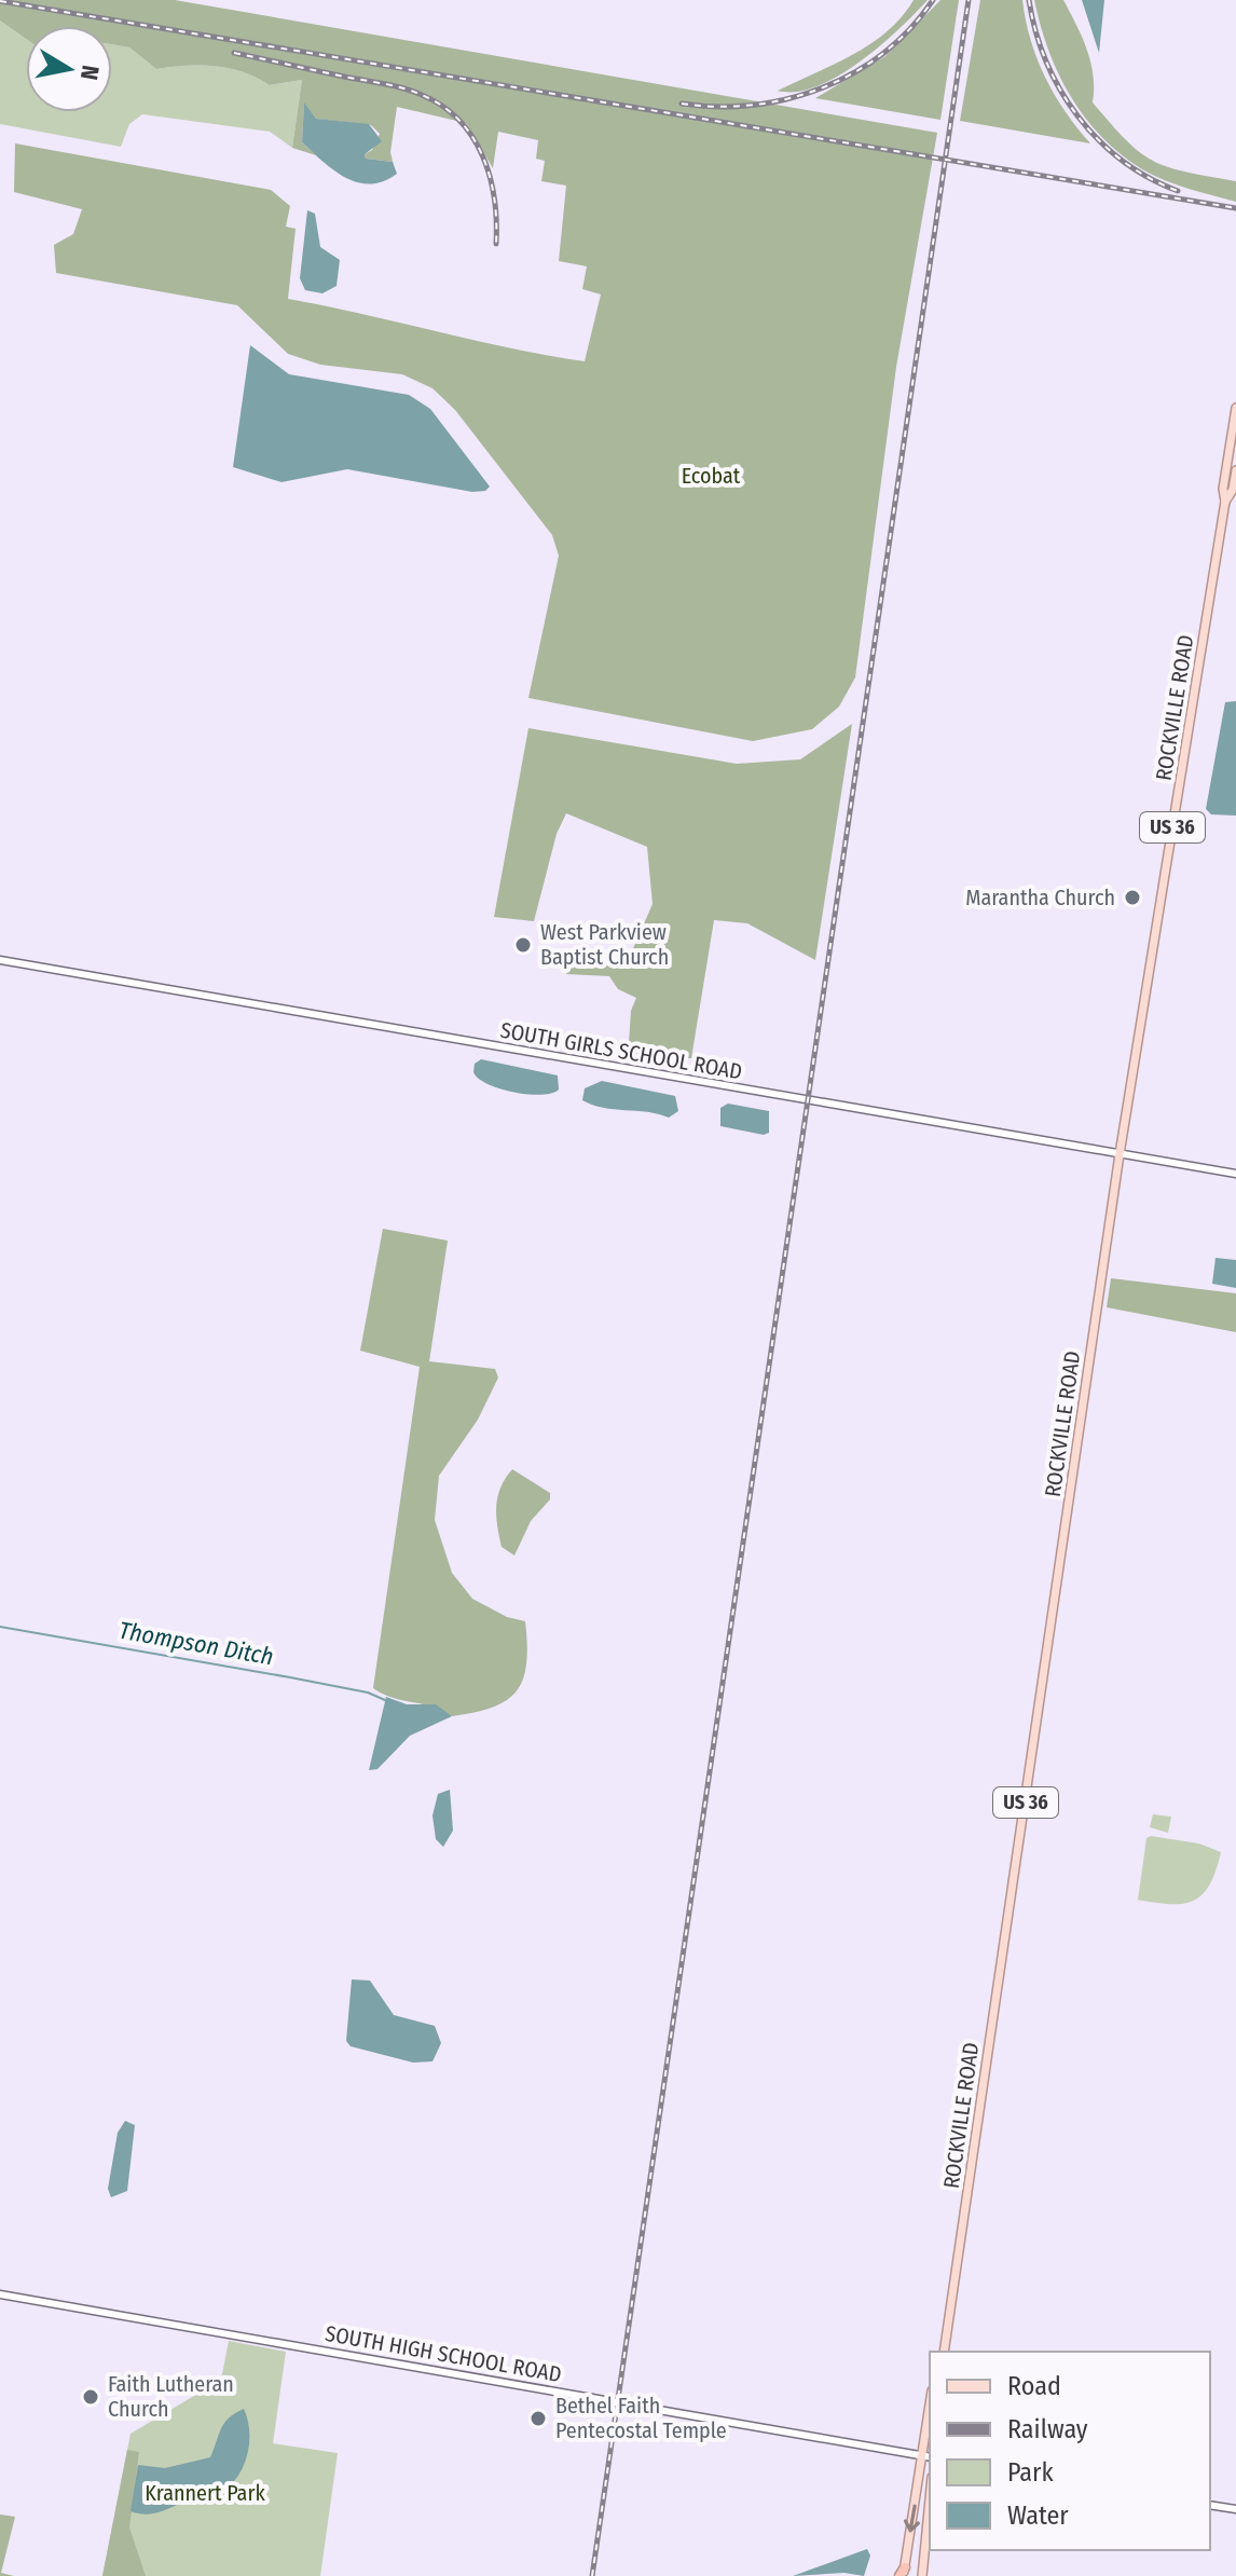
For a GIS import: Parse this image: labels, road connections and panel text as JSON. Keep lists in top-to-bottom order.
{
  "streets": {
    "main road": [
      "ROCKVILLE ROAD",
      "US 36",
      "SOUTH GIRLS SCHOOL ROAD",
      "SOUTH HIGH SCHOOL ROAD"
    ]
  },
  "crossings": [
    ["ROCKVILLE ROAD", "SOUTH GIRLS SCHOOL ROAD"]
  ],
  "water": ["Thompson Ditch"],
  "parks": ["Ecobat", "Krannert Park"],
  "places": [
    "Marantha Church",
    "West Parkview Baptist Church",
    "Faith Lutheran Church",
    "Bethel Faith Pentecostal Temple"
  ],
  "legend": [
    "Road",
    "Railway",
    "Park",
    "Water"
  ],
  "north": "right"
}
